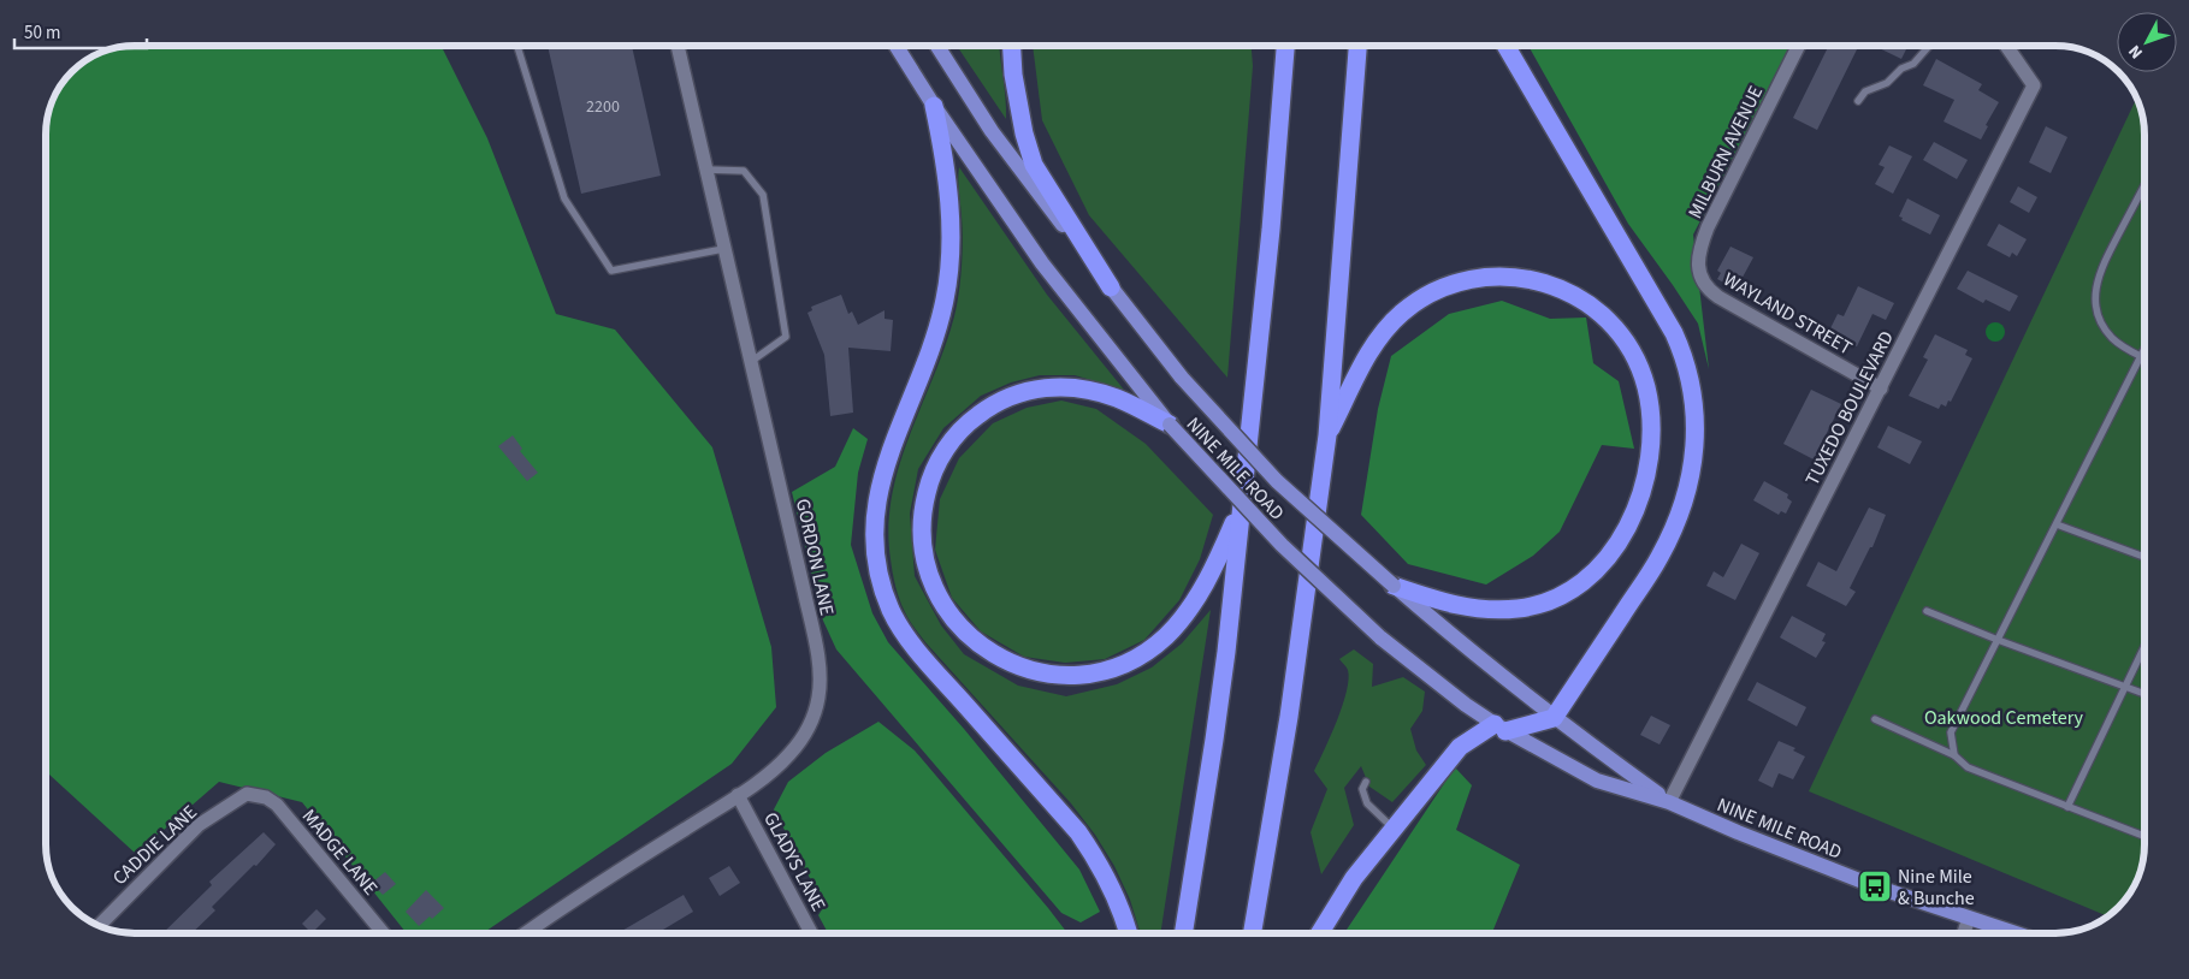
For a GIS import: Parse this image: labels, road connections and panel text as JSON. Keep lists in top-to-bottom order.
{
  "streets": {
    "main road": ["NINE MILE ROAD"],
    "street": [
      "MILBURN AVENUE",
      "WAYLAND STREET",
      "TUXEDO BOULEVARD",
      "GORDON LANE",
      "CADDIE LANE",
      "MADGE LANE",
      "GLADYS LANE"
    ]
  },
  "crossings": [
    ["MILBURN AVENUE", "WAYLAND STREET"],
    ["WAYLAND STREET", "TUXEDO BOULEVARD"],
    ["TUXEDO BOULEVARD", "NINE MILE ROAD"],
    ["GORDON LANE", "GLADYS LANE"],
    ["CADDIE LANE", "MADGE LANE"]
  ],
  "parks": ["Oakwood Cemetery"],
  "places": {
    "bus stop": ["Nine Mile & Bunche"]
  },
  "house_numbers": ["2200"],
  "scale_bar": "50 m",
  "north": "bottom left"
}
